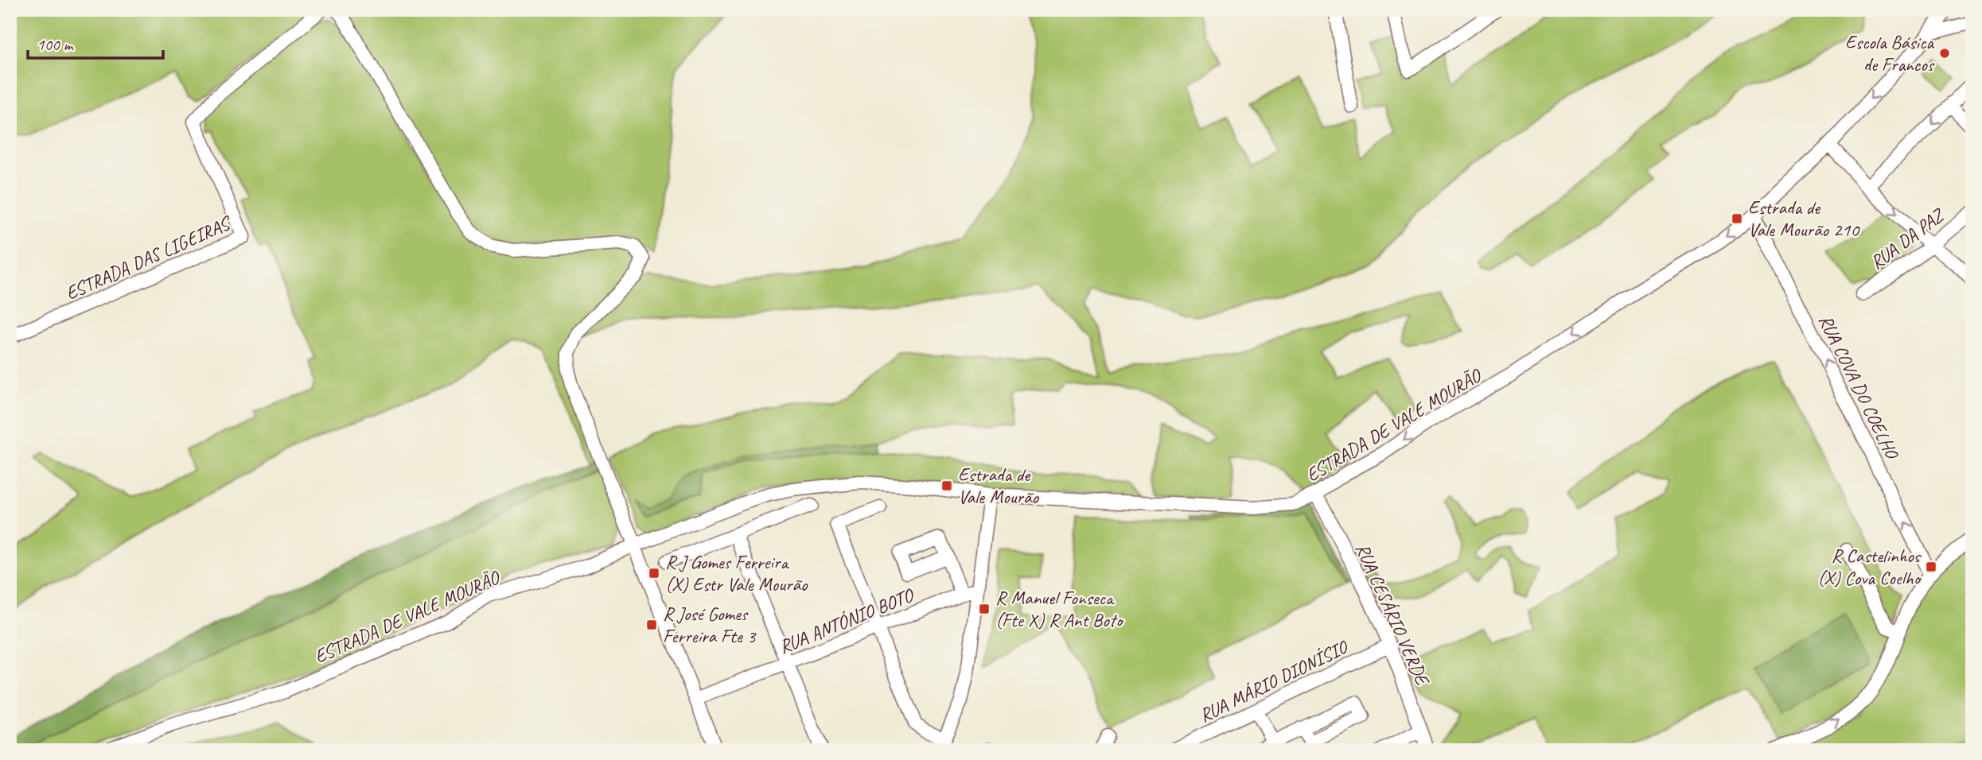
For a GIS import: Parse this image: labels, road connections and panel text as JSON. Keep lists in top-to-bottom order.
{
  "streets": {
    "street": [
      "RUA DA PAZ",
      "ESTRADA DAS LIGEIRAS",
      "RUA COVA DO COELHO",
      "ESTRADA DE VALE MOURÃO",
      "RUA CESÁRIO VERDE",
      "RUA ANTÓNIO BOTO",
      "RUA MÁRIO DIONÍSIO"
    ]
  },
  "crossings": [
    ["RUA COVA DO COELHO", "ESTRADA DE VALE MOURÃO"],
    ["ESTRADA DE VALE MOURÃO", "RUA CESÁRIO VERDE"],
    ["RUA CESÁRIO VERDE", "RUA MÁRIO DIONÍSIO"]
  ],
  "one_way": ["RUA COVA DO COELHO"],
  "places": {
    "other": ["Escola Básica de Francos"],
    "transit": [
      "Estrada de Vale Mourão 210",
      "Estrada de Vale Mourão",
      "R Castelinhos (X) Cova Coelho",
      "R J Gomes Ferreira (X) Estr Vale Mourão",
      "R Manuel Fonseca (Fte X) R Ant Boto",
      "R José Gomes Ferreira Fte 3"
    ]
  },
  "scale_bar": "100 m"
}
